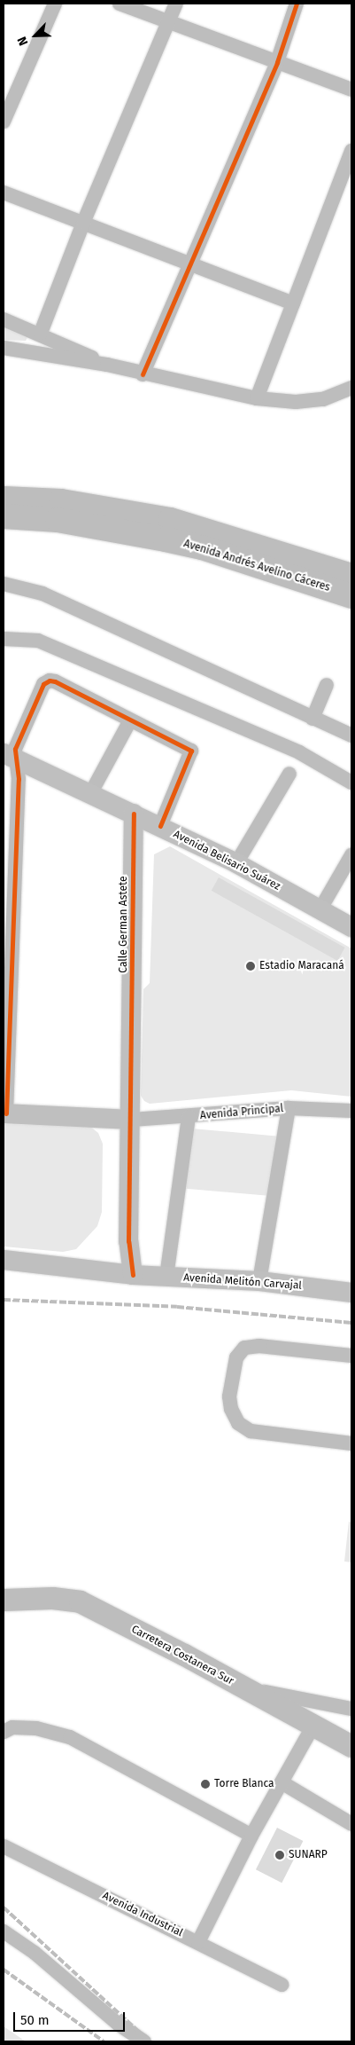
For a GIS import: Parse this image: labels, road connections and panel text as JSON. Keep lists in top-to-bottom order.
{
  "streets": {
    "highway": ["Avenida Andrés Avelino Cáceres"],
    "main road": ["Carretera Costanera Sur"],
    "street": [
      "Avenida Belisario Suárez",
      "Calle German Astete",
      "Avenida Principal",
      "Avenida Melitón Carvajal",
      "Avenida Industrial"
    ]
  },
  "crossings": [
    ["Avenida Belisario Suárez", "Calle German Astete"],
    ["Calle German Astete", "Avenida Principal"],
    ["Calle German Astete", "Avenida Melitón Carvajal"]
  ],
  "places": ["Estadio Maracaná", "Torre Blanca", "SUNARP"],
  "scale_bar": "50 m",
  "north": "bottom left"
}
